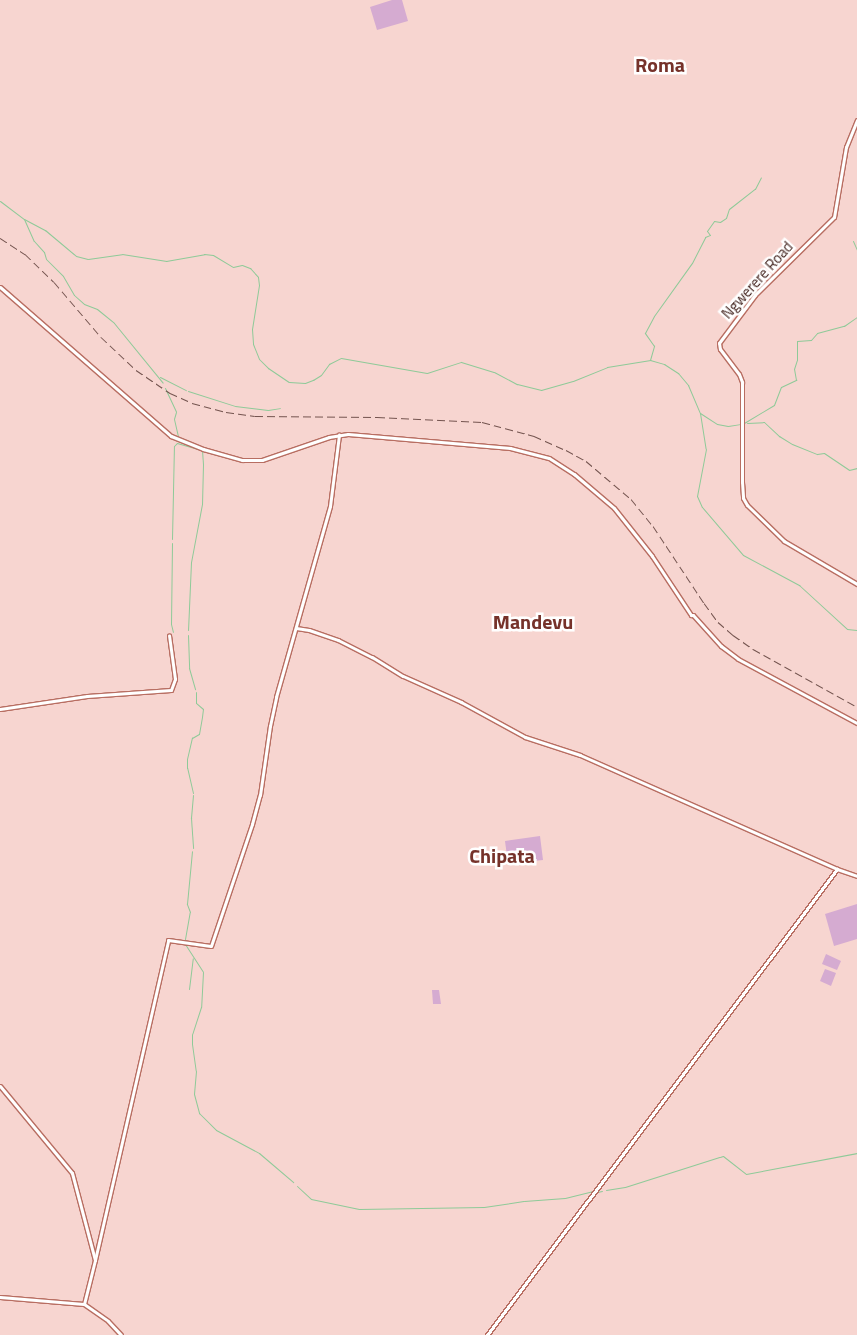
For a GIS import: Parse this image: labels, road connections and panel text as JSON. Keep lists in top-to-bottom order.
{
  "streets": {
    "street": ["Ngwerere Road"]
  },
  "districts": ["Roma", "Mandevu", "Chipata"]
}
